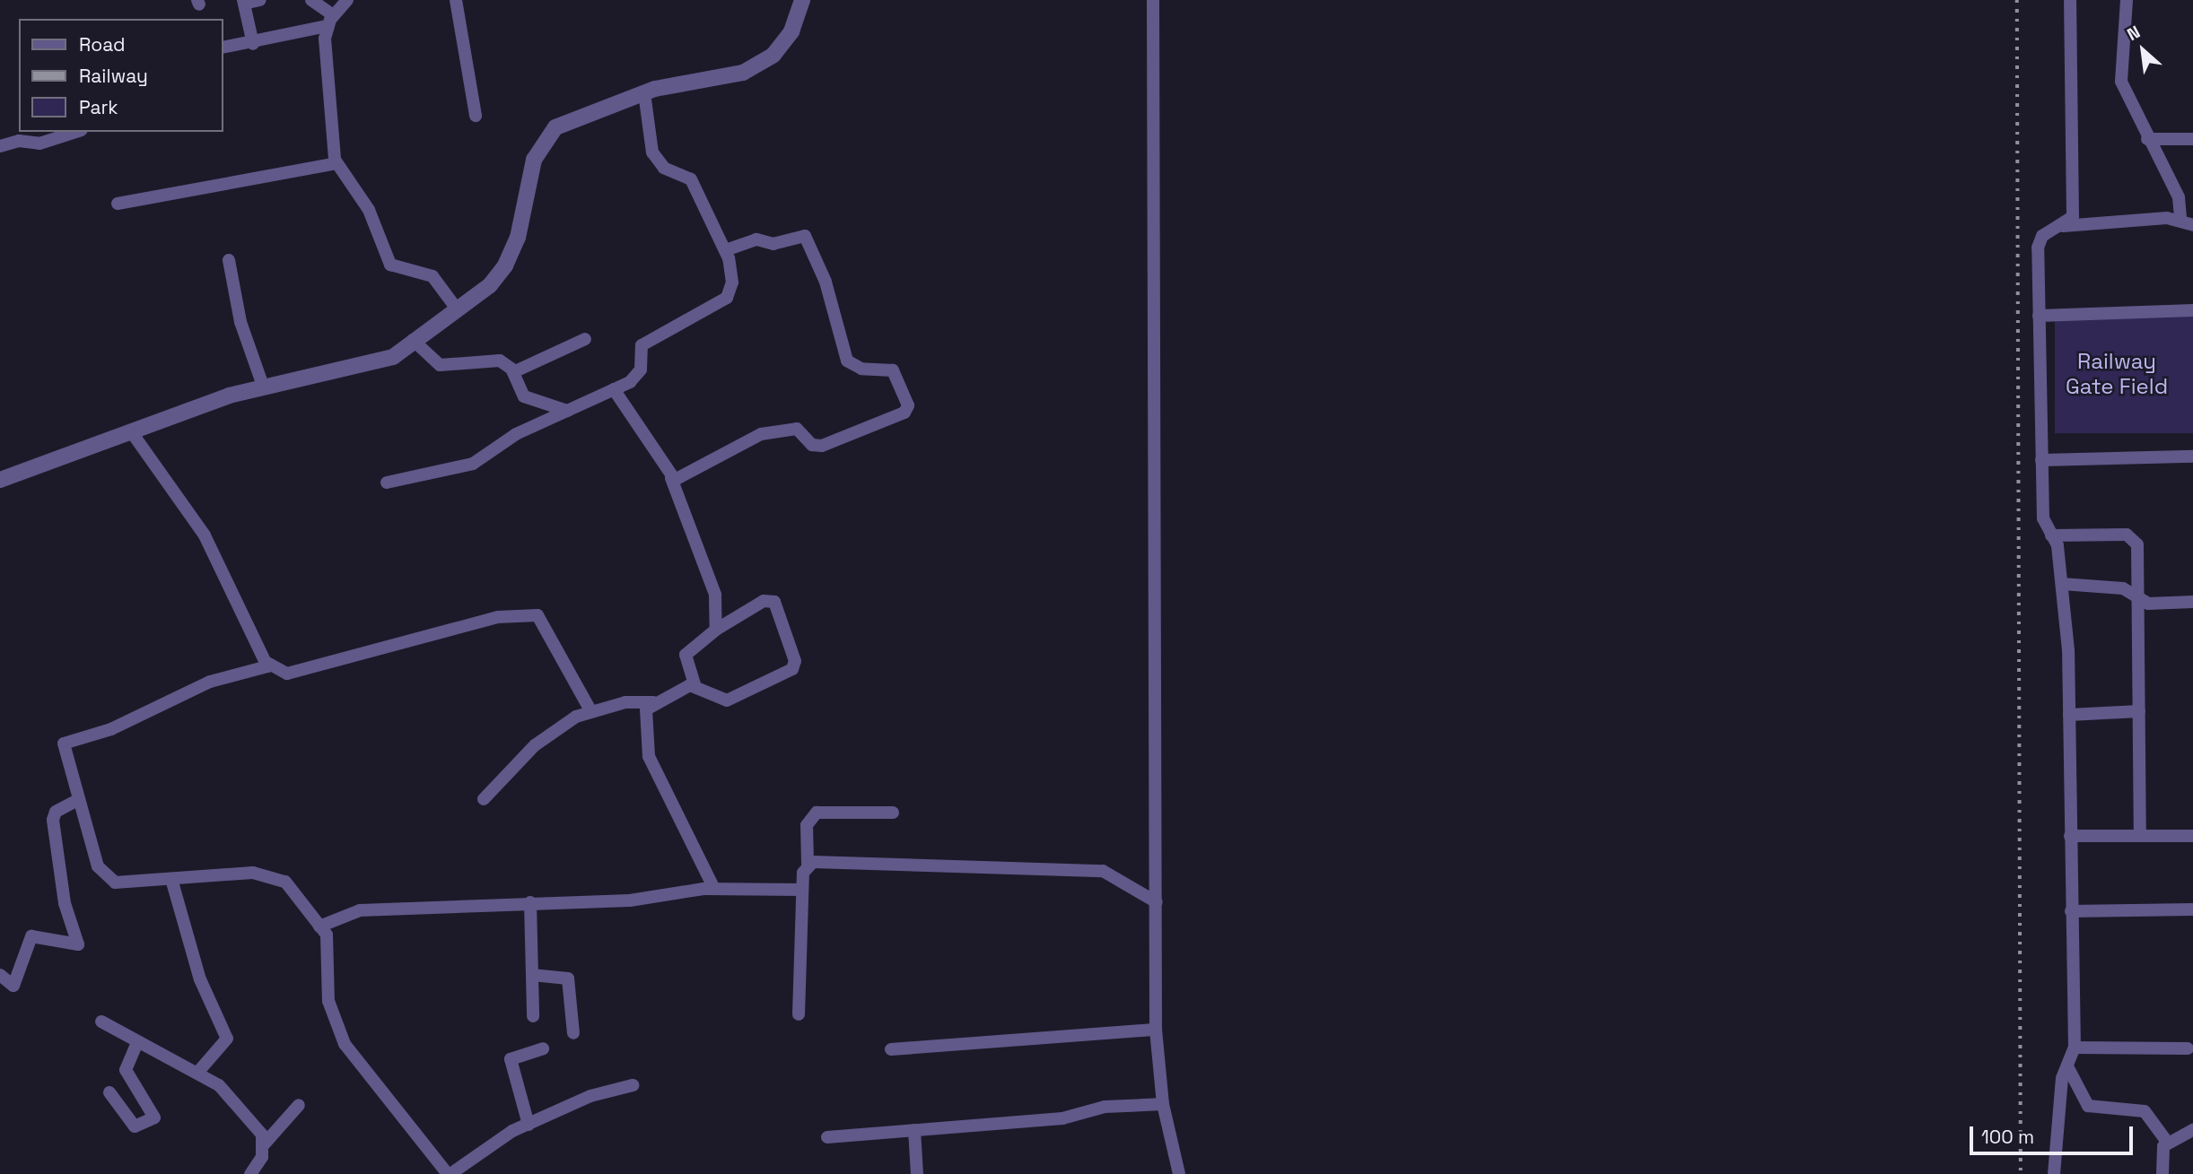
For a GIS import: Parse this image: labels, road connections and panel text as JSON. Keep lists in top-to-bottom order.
{
  "parks": ["Railway Gate Field"],
  "legend": ["Road", "Railway", "Park"],
  "scale_bar": "100 m",
  "north": "top left"
}
